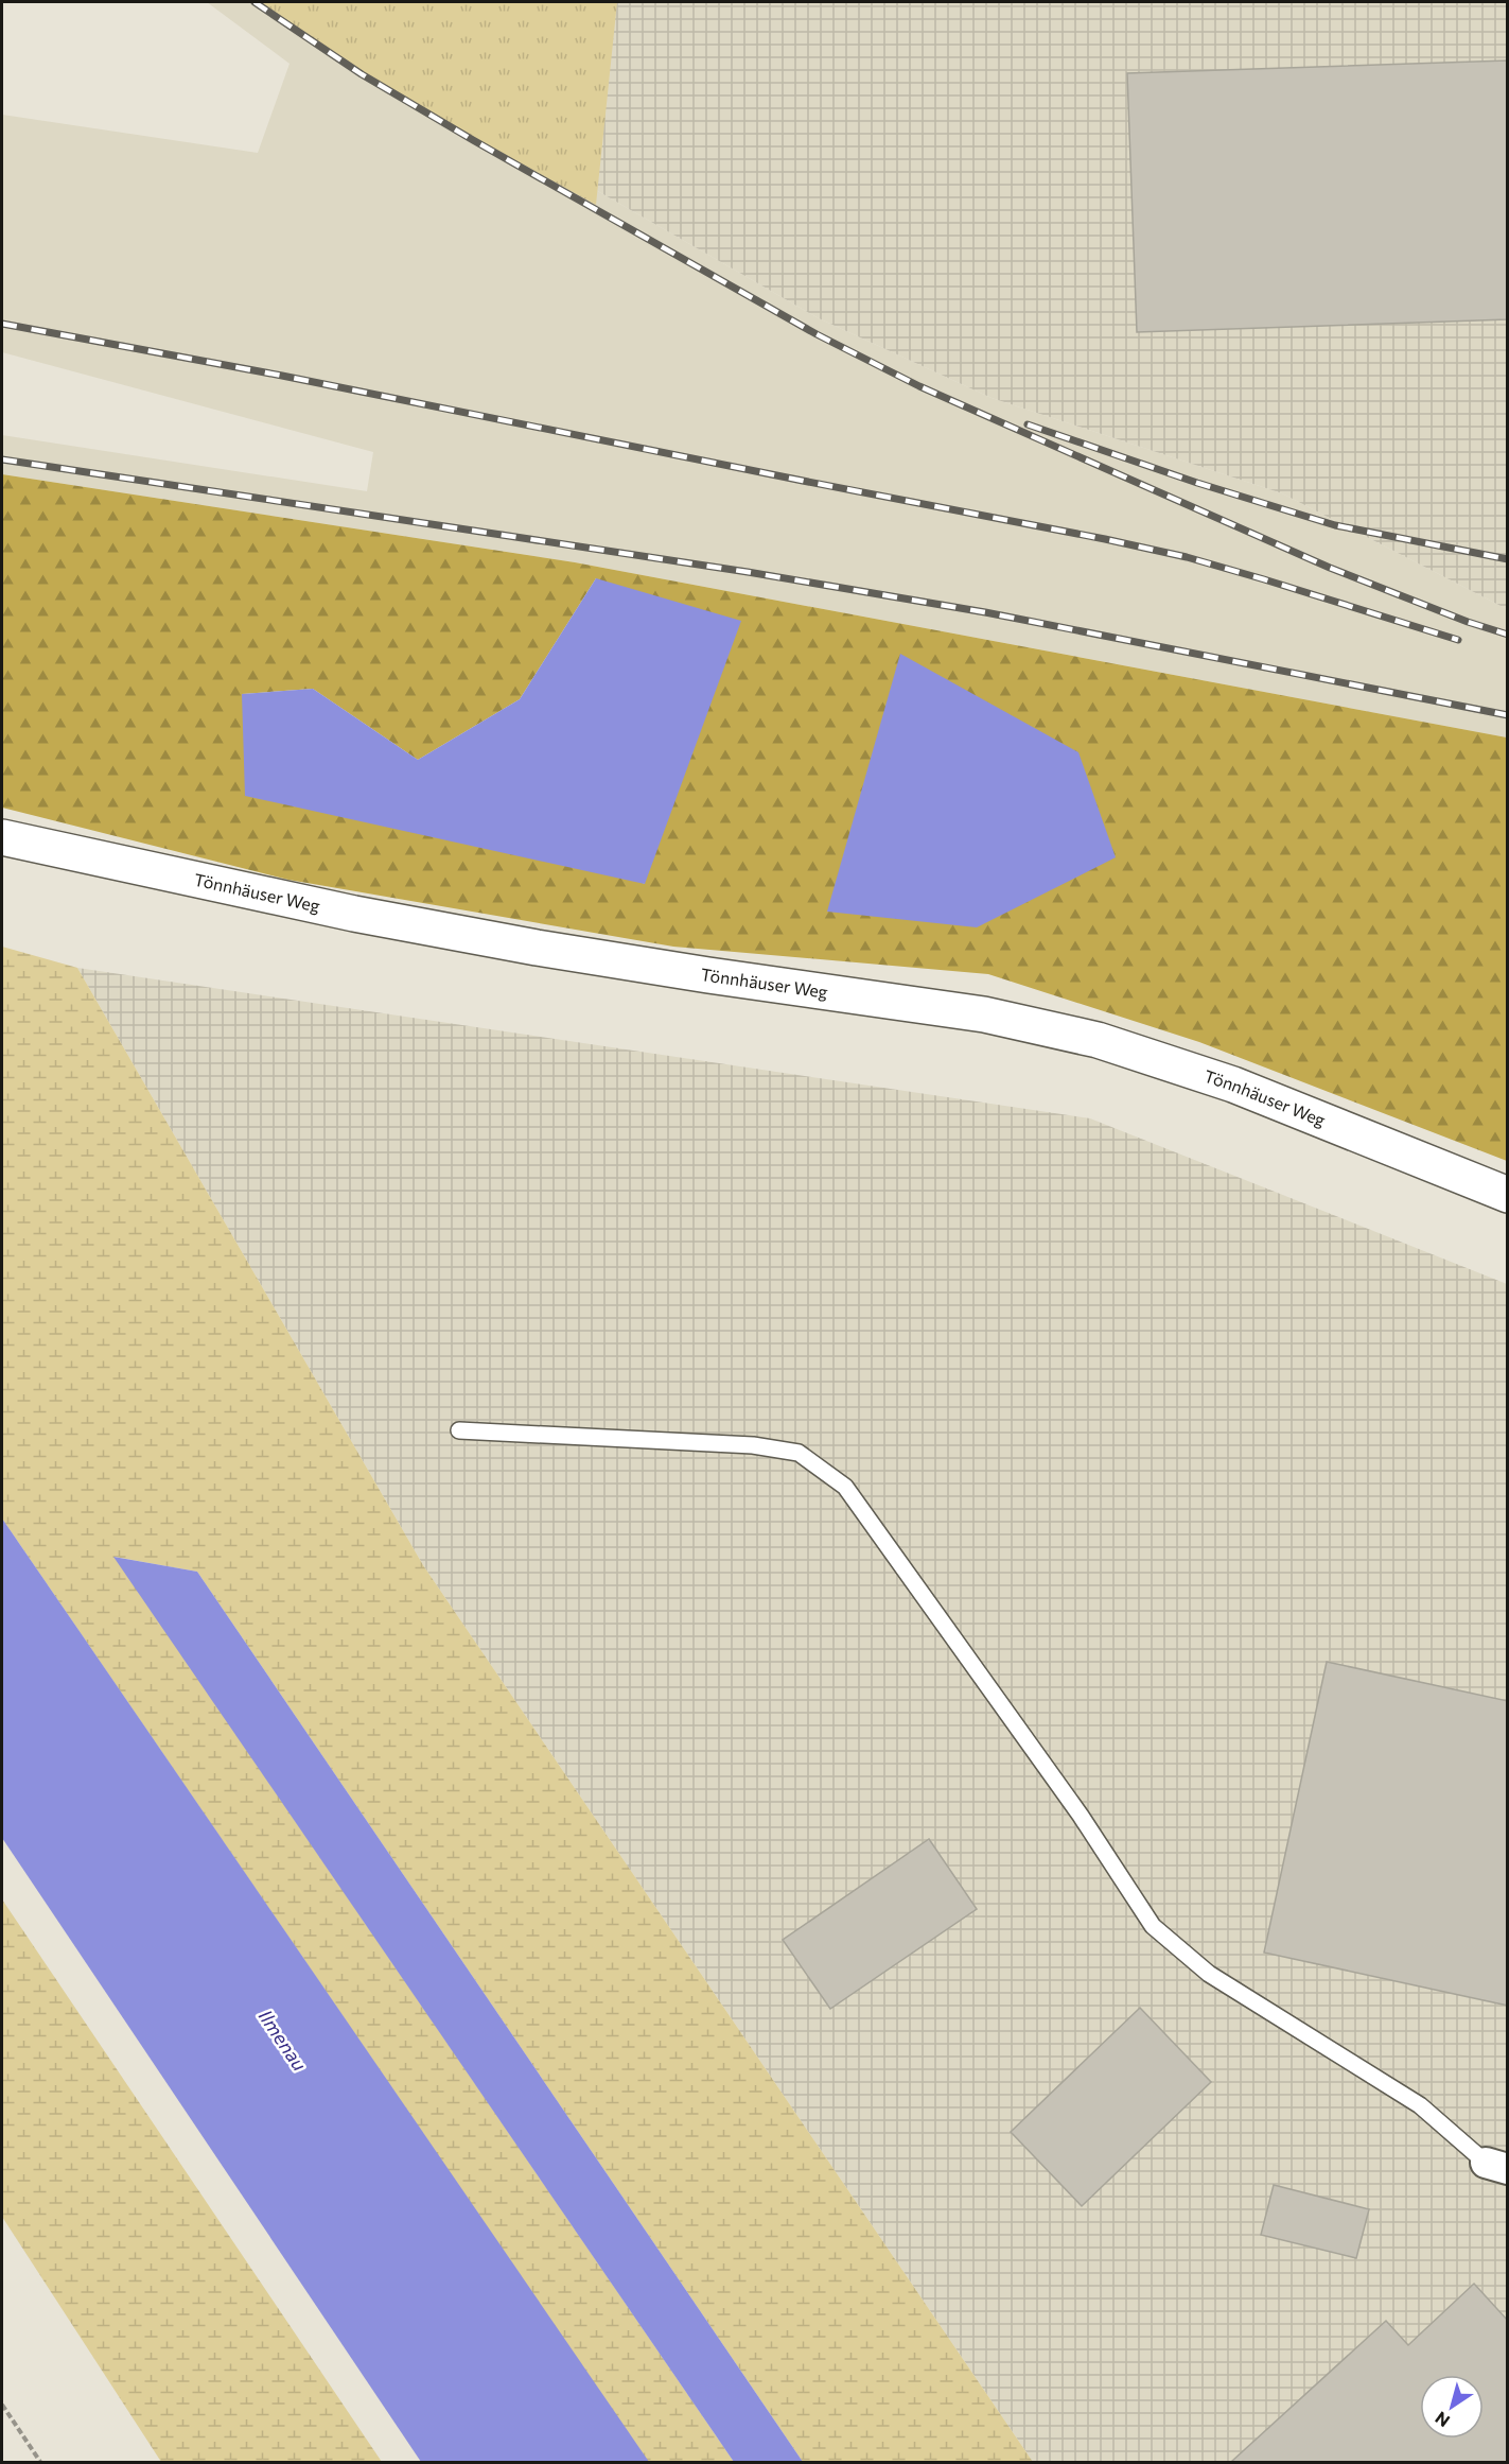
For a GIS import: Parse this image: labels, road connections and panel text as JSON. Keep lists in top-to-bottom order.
{
  "streets": {
    "main road": ["Tönnhäuser Weg"]
  },
  "water": ["Ilmenau"],
  "north": "bottom left"
}
